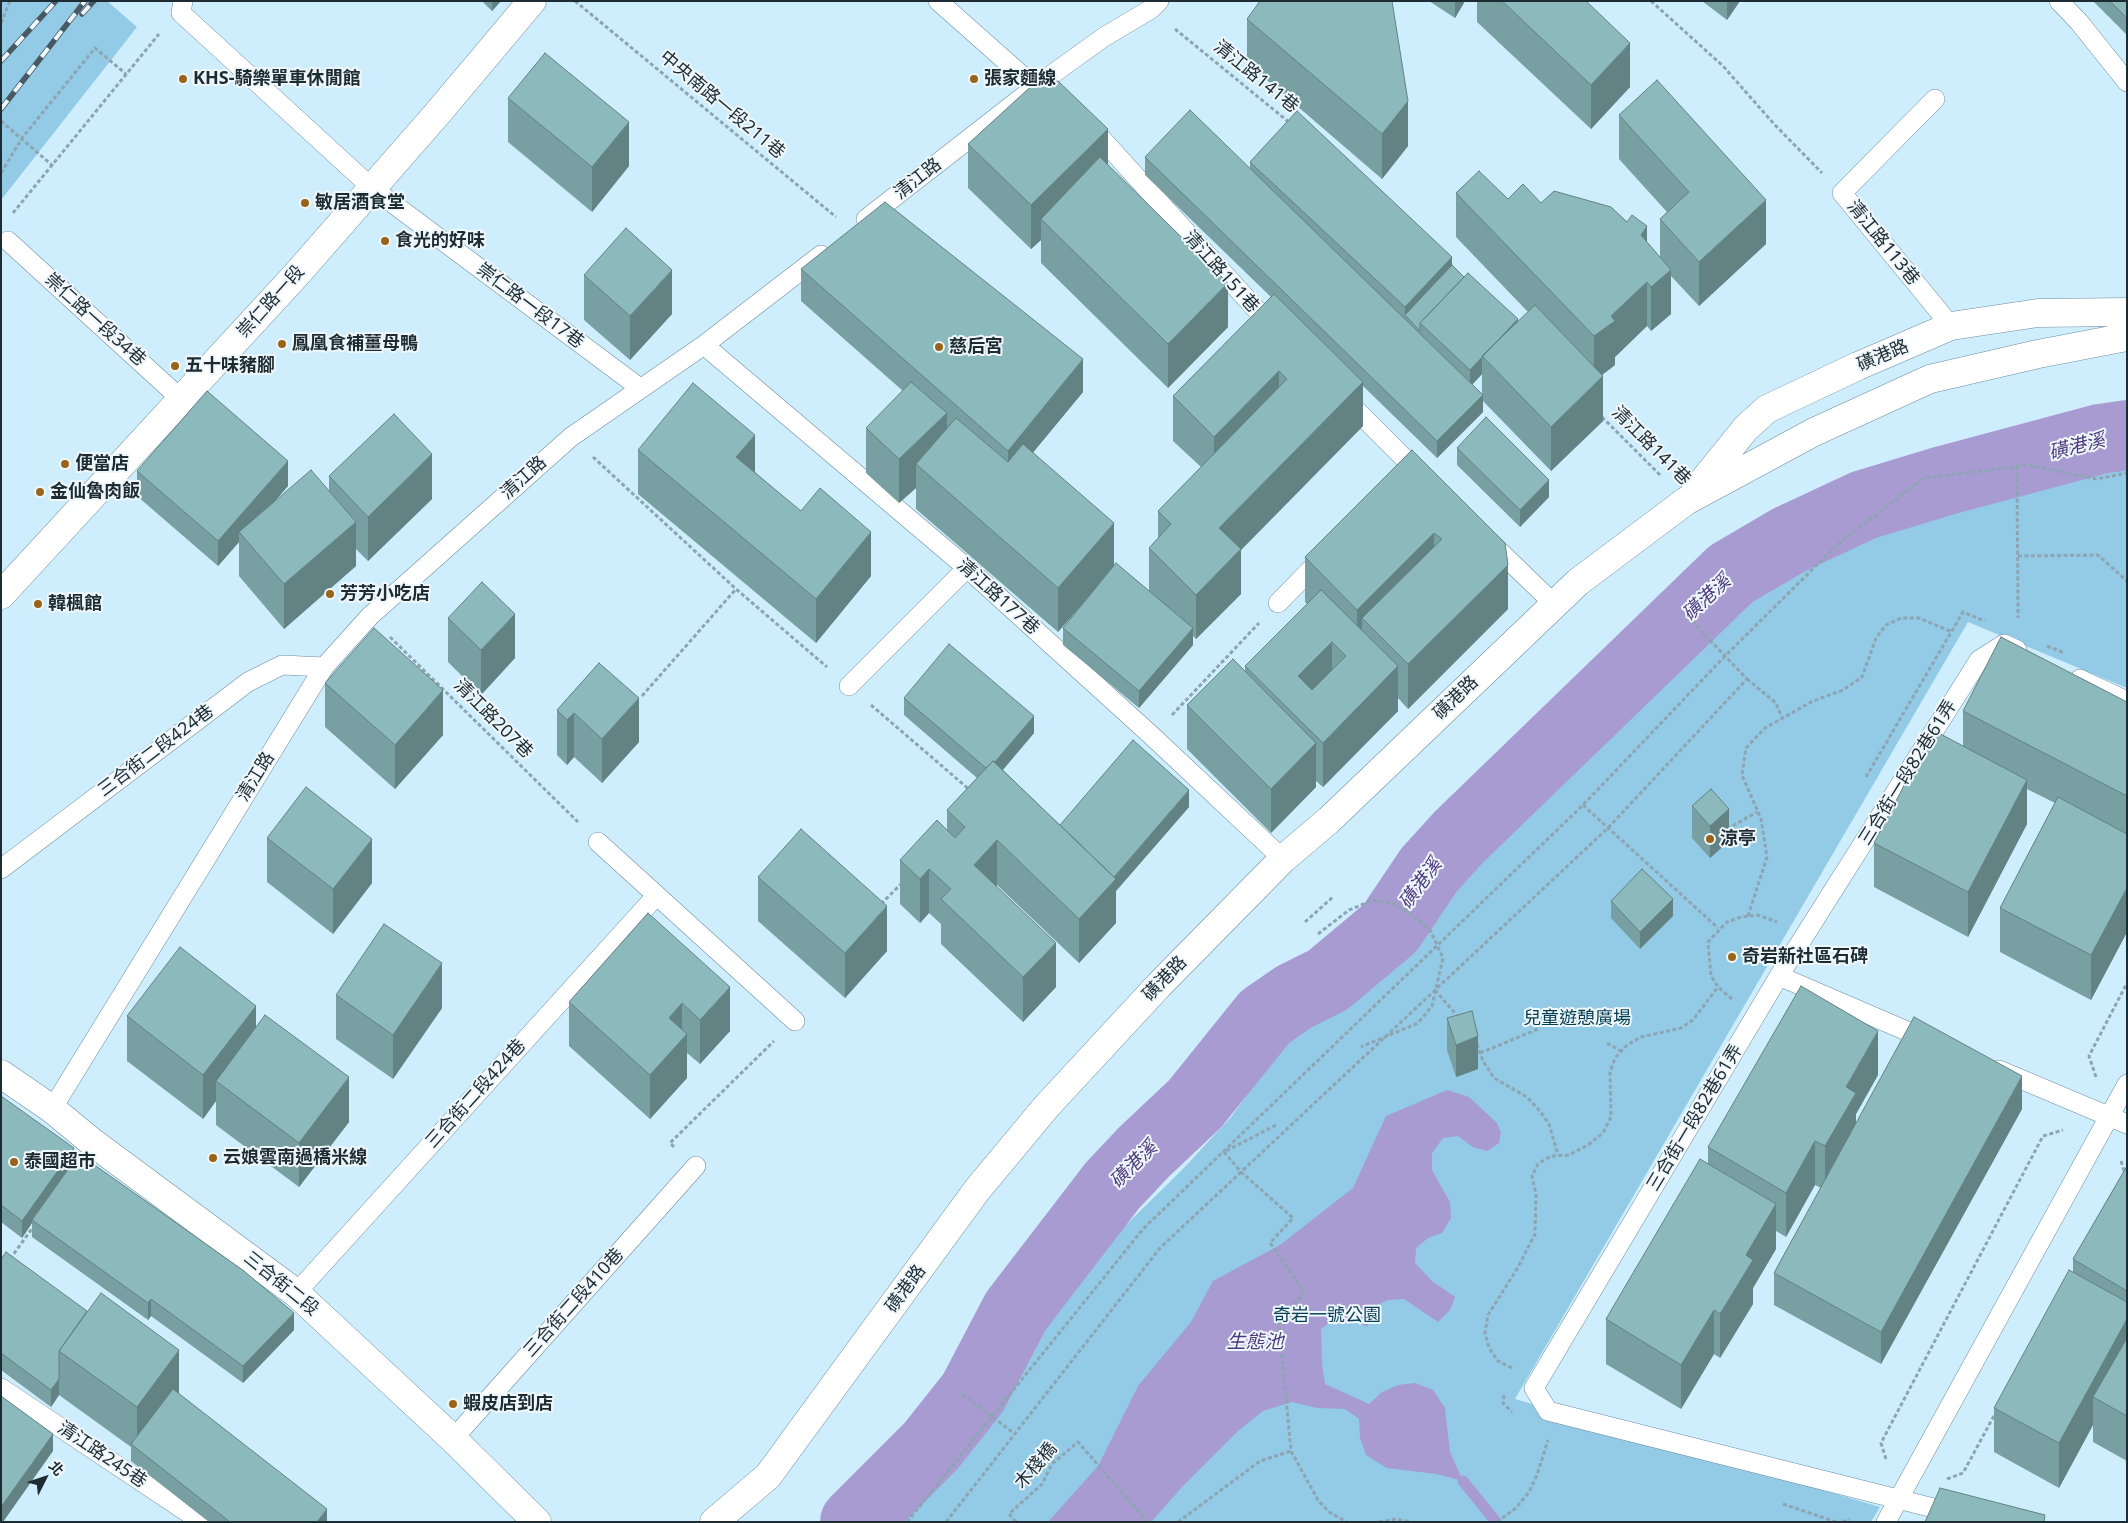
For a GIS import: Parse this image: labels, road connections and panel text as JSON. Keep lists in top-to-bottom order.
{
  "streets": {
    "street": ["崇仁路一段", "磺港路", "三合街二段"],
    "lane": [
      "清江路",
      "清江路113巷",
      "清江路151巷",
      "崇仁路一段17巷",
      "崇仁路一段34巷",
      "清江路177巷",
      "三合街二段424巷",
      "三合街一段82巷61弄",
      "三合街二段410巷",
      "清江路245巷"
    ],
    "path": [
      "清江路141巷",
      "中央南路一段211巷",
      "清江路207巷",
      "木棧橋"
    ]
  },
  "crossings": [
    ["清江路141巷", "清江路"],
    ["清江路141巷", "磺港路"],
    ["中央南路一段211巷", "清江路"],
    ["清江路", "崇仁路一段17巷"],
    ["清江路", "清江路177巷"],
    ["清江路", "清江路207巷"],
    ["清江路", "三合街二段424巷"],
    ["清江路", "三合街二段"],
    ["清江路113巷", "磺港路"],
    ["崇仁路一段", "崇仁路一段17巷"],
    ["崇仁路一段", "崇仁路一段34巷"],
    ["磺港路", "清江路177巷"],
    ["三合街二段424巷", "三合街二段"],
    ["三合街二段", "三合街二段410巷"]
  ],
  "water": ["磺港溪", "生態池"],
  "parks": ["兒童遊憩廣場", "奇岩一號公園"],
  "places": [
    "KHS-騎樂單車休閒館",
    "張家麵線",
    "敏居酒食堂",
    "食光的好味",
    "鳳凰食補薑母鴨",
    "慈后宮",
    "五十味豬腳",
    "便當店",
    "金仙魯肉飯",
    "芳芳小吃店",
    "韓楓館",
    "涼亭",
    "奇岩新社區石碑",
    "云娘雲南過橋米線",
    "泰國超市",
    "蝦皮店到店"
  ],
  "north": "top right"
}
